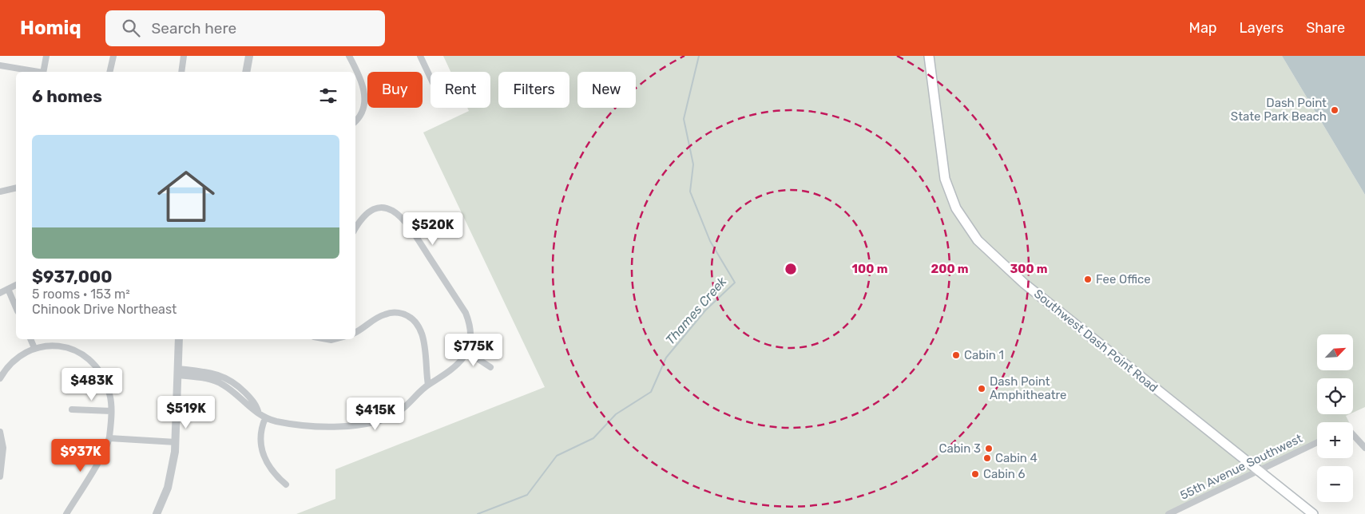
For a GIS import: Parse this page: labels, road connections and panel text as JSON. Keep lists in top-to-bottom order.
{
  "streets": {
    "main road": ["Southwest Dash Point Road"],
    "street": ["55th Avenue Southwest"]
  },
  "crossings": [
    ["Southwest Dash Point Road", "55th Avenue Southwest"]
  ],
  "water": ["Thames Creek"],
  "places": [
    "Dash Point State Park Beach",
    "Fee Office",
    "Cabin 1",
    "Dash Point Amphitheatre",
    "Cabin 3",
    "Cabin 4",
    "Cabin 6"
  ],
  "north": "top right",
  "page": {
    "header": "Homiq",
    "search": "Search here",
    "nav": ["Map", "Layers", "Share"],
    "chip": [
      "Buy",
      "Rent",
      "Filters",
      "New"
    ],
    "heading": "6 homes",
    "list": [
      {
        "name": "$937,000",
        "note": "5 rooms · 153 m² · Chinook Drive Northeast"
      }
    ],
    "price": [
      "$520K",
      "$775K",
      "$483K",
      "$519K",
      "$415K",
      "$937K"
    ],
    "map_buttons": ["+", "−"]
  },
  "rings": ["100 m", "200 m", "300 m"]
}
